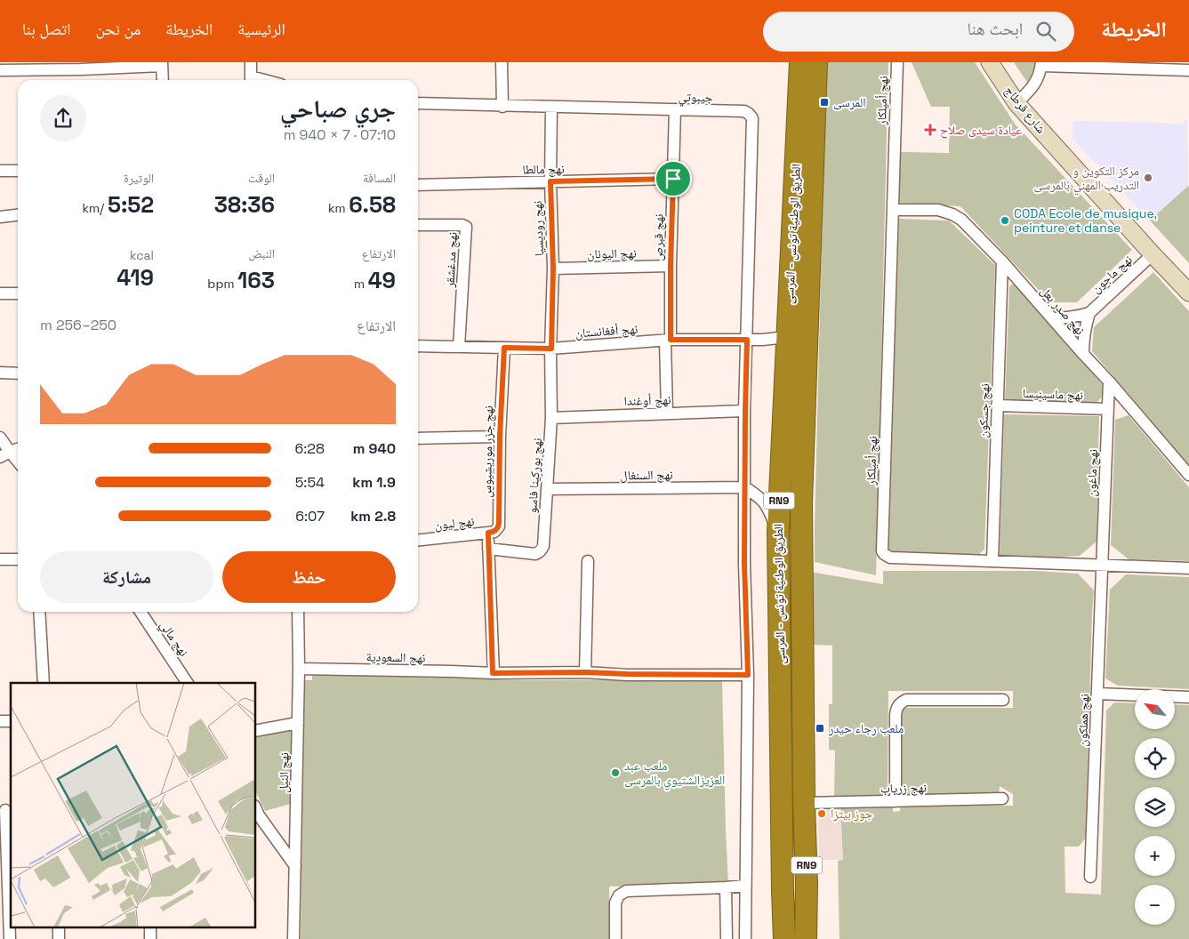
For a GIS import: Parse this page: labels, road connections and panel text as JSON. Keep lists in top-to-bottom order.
{
  "streets": {
    "highway": ["الطريق الوطنية تونس - المرسى", "RN9"],
    "street": [
      "جيبوتي",
      "نهج أميلكار",
      "شارع قرطاج",
      "نهج مالطا",
      "نهج روديسيا",
      "نهج قبرص",
      "نهج اليونان",
      "نهج مدغشقر",
      "نهج ماجون",
      "نهج صدر بعل",
      "نهج أفغانستان",
      "نهج ماسينيسا",
      "نهج أوغندا",
      "نهج جسكون",
      "نهج جزر موريشيوس",
      "نهج ماغون",
      "نهج السنغال",
      "نهج بوركينا فاسو",
      "نهج ليون",
      "نهج مالي",
      "نهج السعودية",
      "نهج هملكون",
      "نهج النيل",
      "نهج زرياب"
    ]
  },
  "crossings": [
    ["جيبوتي", "نهج روديسيا"],
    ["جيبوتي", "نهج قبرص"],
    ["جيبوتي", "نهج أفغانستان"],
    ["جيبوتي", "نهج أوغندا"],
    ["جيبوتي", "نهج السنغال"],
    ["جيبوتي", "نهج السعودية"],
    ["نهج أميلكار", "نهج صدر بعل"],
    ["نهج أميلكار", "نهج جسكون"],
    ["نهج أميلكار", "نهج ماغون"],
    ["نهج أميلكار", "نهج هملكون"],
    ["شارع قرطاج", "نهج ماجون"],
    ["نهج مالطا", "نهج روديسيا"],
    ["نهج مالطا", "نهج قبرص"],
    ["نهج روديسيا", "نهج اليونان"],
    ["نهج روديسيا", "نهج أفغانستان"],
    ["نهج روديسيا", "نهج بوركينا فاسو"],
    ["الطريق الوطنية تونس - المرسى", "نهج أفغانستان"],
    ["الطريق الوطنية تونس - المرسى", "نهج زرياب"],
    ["نهج قبرص", "نهج اليونان"],
    ["نهج قبرص", "نهج أفغانستان"],
    ["نهج قبرص", "نهج أوغندا"],
    ["نهج مدغشقر", "نهج أفغانستان"],
    ["نهج ماجون", "نهج صدر بعل"],
    ["نهج صدر بعل", "نهج جسكون"],
    ["نهج صدر بعل", "نهج ماغون"],
    ["نهج أفغانستان", "نهج جزر موريشيوس"],
    ["نهج أفغانستان", "نهج بوركينا فاسو"],
    ["نهج ماسينيسا", "نهج جسكون"],
    ["نهج ماسينيسا", "نهج ماغون"],
    ["نهج أوغندا", "نهج بوركينا فاسو"],
    ["نهج جزر موريشيوس", "نهج بوركينا فاسو"],
    ["نهج جزر موريشيوس", "نهج ليون"],
    ["نهج جزر موريشيوس", "نهج السعودية"],
    ["نهج ماغون", "نهج هملكون"],
    ["نهج السنغال", "نهج بوركينا فاسو"],
    ["نهج السعودية", "نهج النيل"]
  ],
  "places": {
    "transit": ["المرسى", "ملعب رجاء حيدر"],
    "health": ["عيادة سيدى صلاح"],
    "other": [
      "مركز التكوين و التدريب المهني بالمرسى",
      "CODA Ecole de musique, peinture et danse",
      "ملعب عبد العزيزالشتيوي بالمرسى",
      "جوز بيتزا"
    ]
  },
  "north": "top left",
  "page": {
    "header": "الخريطة",
    "search": "ابحث هنا",
    "nav": [
      "الرئيسية",
      "الخريطة",
      "من نحن",
      "اتصل بنا"
    ],
    "heading": ["جري صباحي", "07:10 · 7 × 940 m"],
    "stats": [
      ["المسافة", "6.58 km"],
      ["الوقت", "38:36"],
      ["الوتيرة", "5:52 /km"],
      ["الارتفاع", "49 m"],
      ["النبض", "163 bpm"],
      ["kcal", "419"]
    ],
    "chart": ["الارتفاع", "250–256 m"],
    "list": [
      {
        "name": "940 m",
        "note": "6:28"
      },
      {
        "name": "1.9 km",
        "note": "5:54"
      },
      {
        "name": "2.8 km",
        "note": "6:07"
      }
    ],
    "buttons": ["حفظ", "مشاركة"],
    "map_buttons": ["+", "−"]
  }
}
